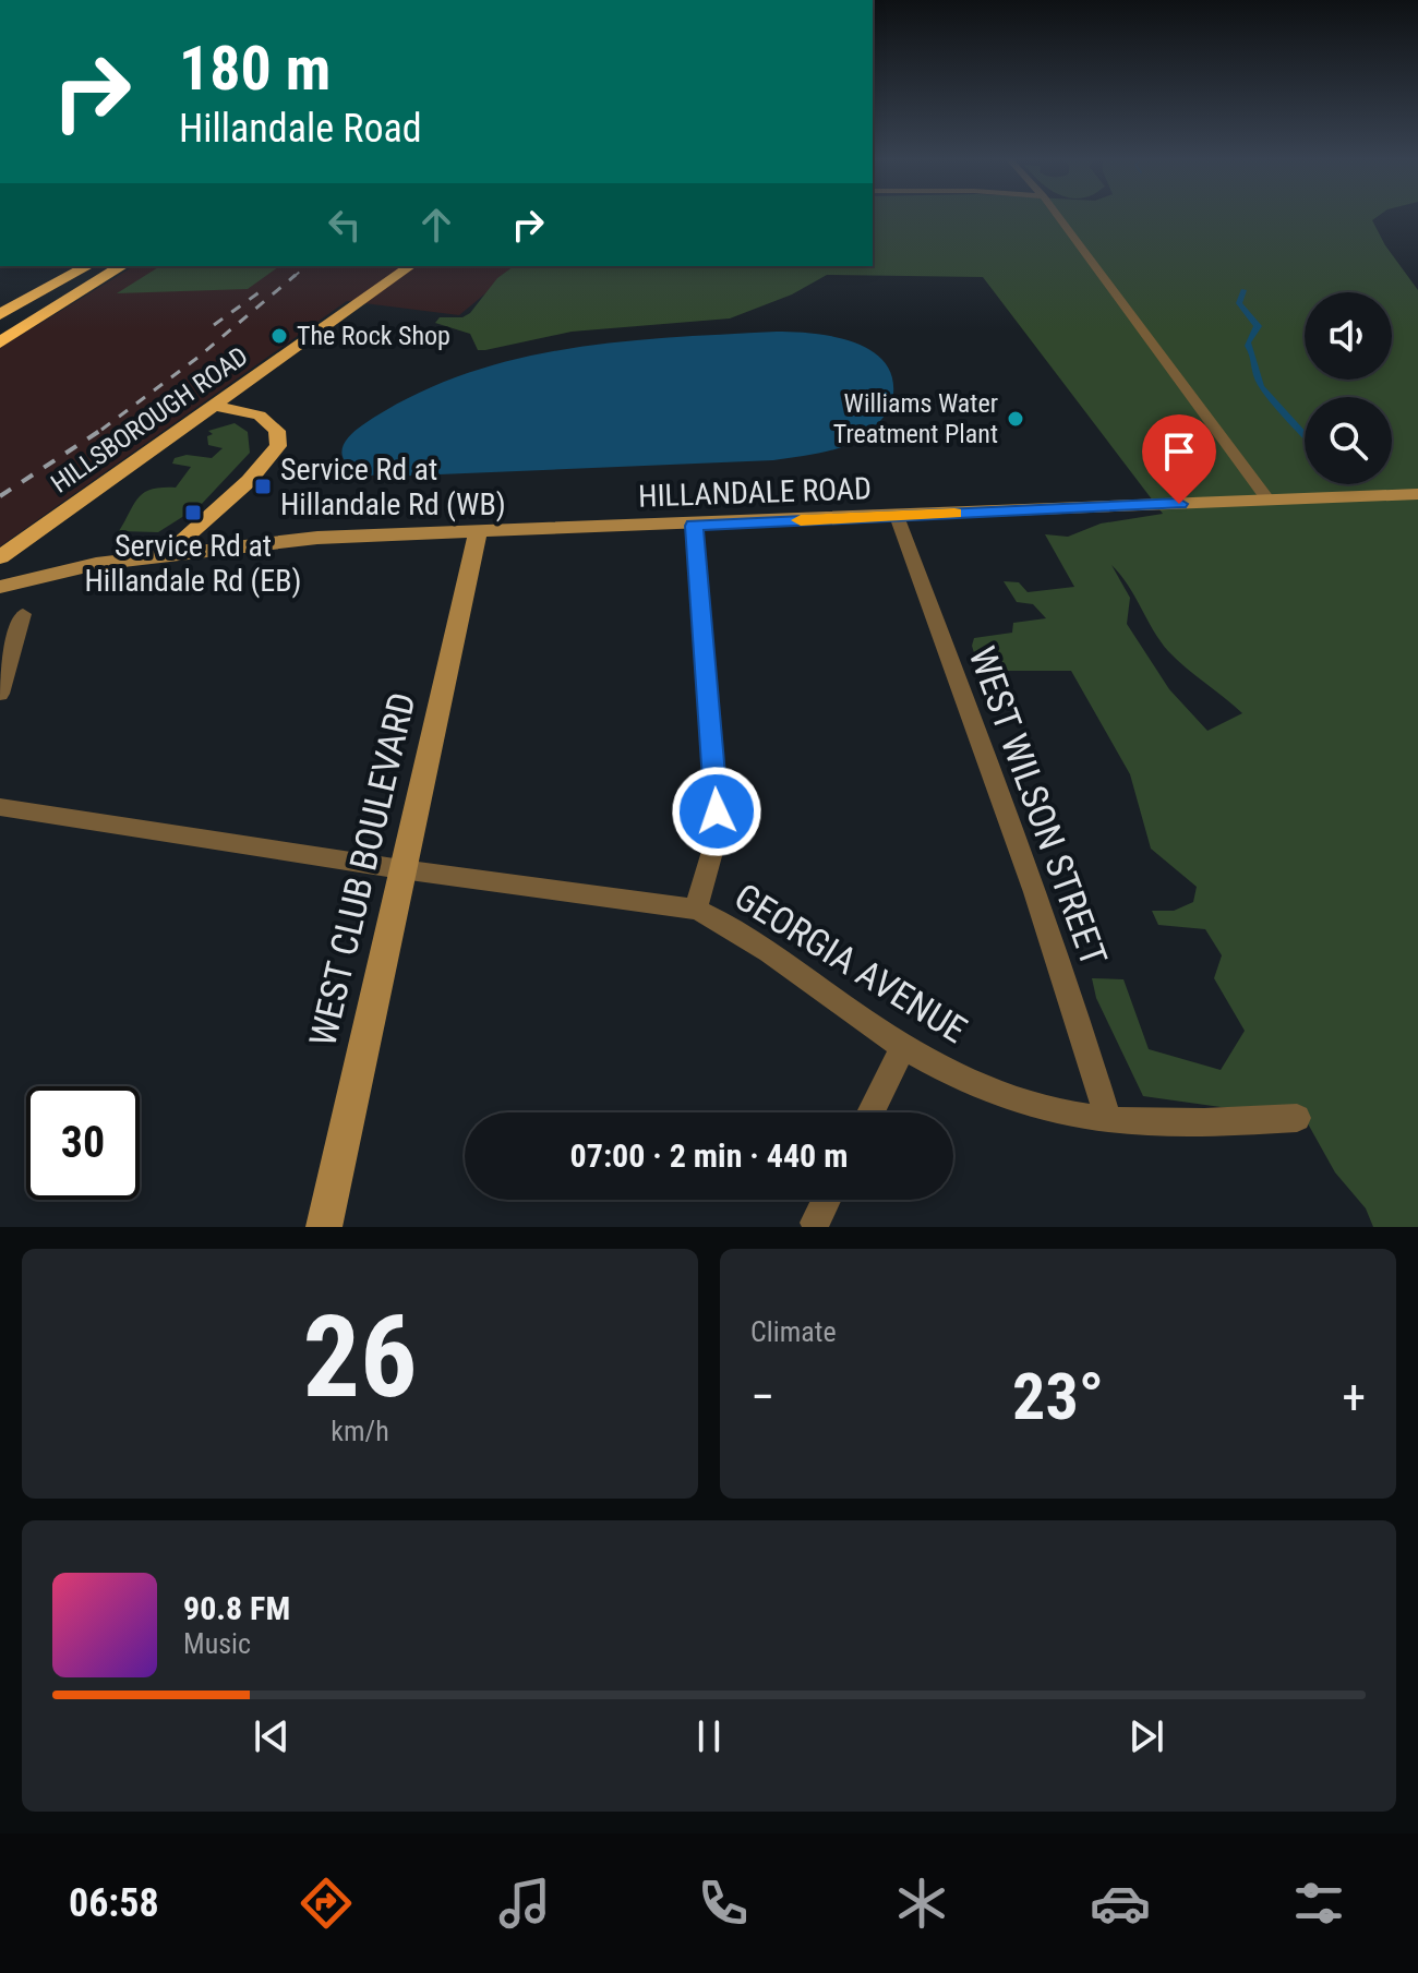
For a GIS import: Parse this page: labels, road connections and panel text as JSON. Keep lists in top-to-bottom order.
{
  "streets": {
    "main road": ["HILLSBOROUGH ROAD", "HILLANDALE ROAD", "WEST CLUB BOULEVARD"],
    "street": ["WEST WILSON STREET", "GEORGIA AVENUE"]
  },
  "crossings": [
    ["HILLANDALE ROAD", "WEST WILSON STREET"],
    ["HILLANDALE ROAD", "WEST CLUB BOULEVARD"],
    ["WEST WILSON STREET", "GEORGIA AVENUE"],
    ["WEST CLUB BOULEVARD", "GEORGIA AVENUE"]
  ],
  "places": {
    "other": ["The Rock Shop", "Williams Water Treatment Plant"],
    "transit": ["Service Rd at Hillandale Rd (WB)", "Service Rd at Hillandale Rd (EB)"]
  },
  "page": {
    "turn": ["180 m", "Hillandale Road"],
    "limit": "30",
    "trip": "07:00 · 2 min · 440 m",
    "tile": [
      ["26", "km/h"],
      "Climate"
    ],
    "heat": ["−", "23°", "+"],
    "song": ["90.8 FM", "Music"],
    "tabs": "06:58"
  }
}
